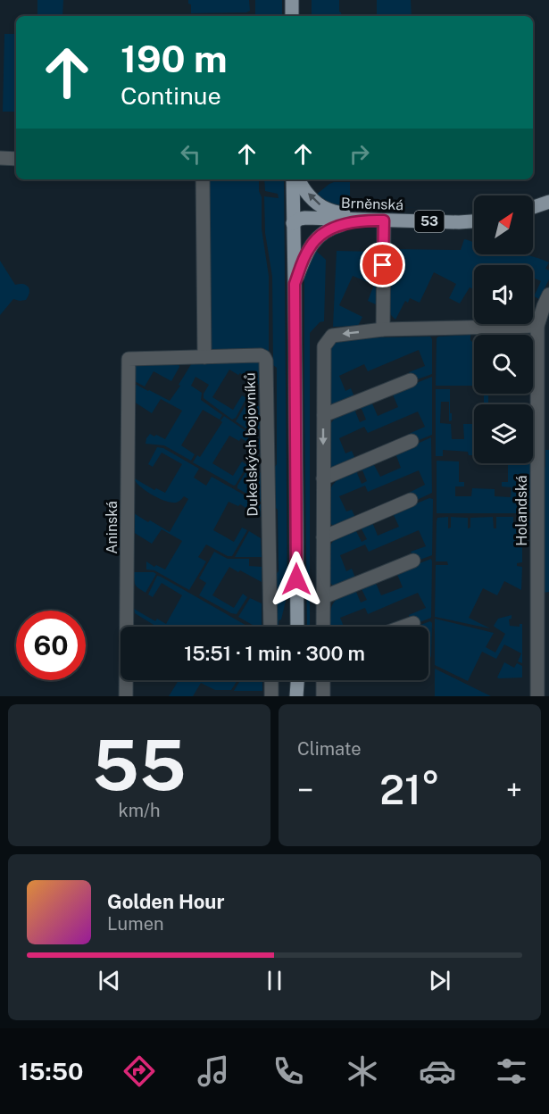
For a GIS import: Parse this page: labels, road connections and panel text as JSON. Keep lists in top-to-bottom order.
{
  "streets": {
    "main road": ["Brněnská", "53"],
    "street": ["Dukelských bojovníků", "Holandská", "Aninská"]
  },
  "crossings": [
    ["Dukelských bojovníků", "Aninská"]
  ],
  "north": "top right",
  "page": {
    "turn": ["190 m", "Continue"],
    "limit": "60",
    "trip": "15:51 · 1 min · 300 m",
    "tile": [
      ["55", "km/h"],
      "Climate"
    ],
    "heat": ["−", "21°", "+"],
    "song": ["Golden Hour", "Lumen"],
    "tabs": "15:50"
  }
}
